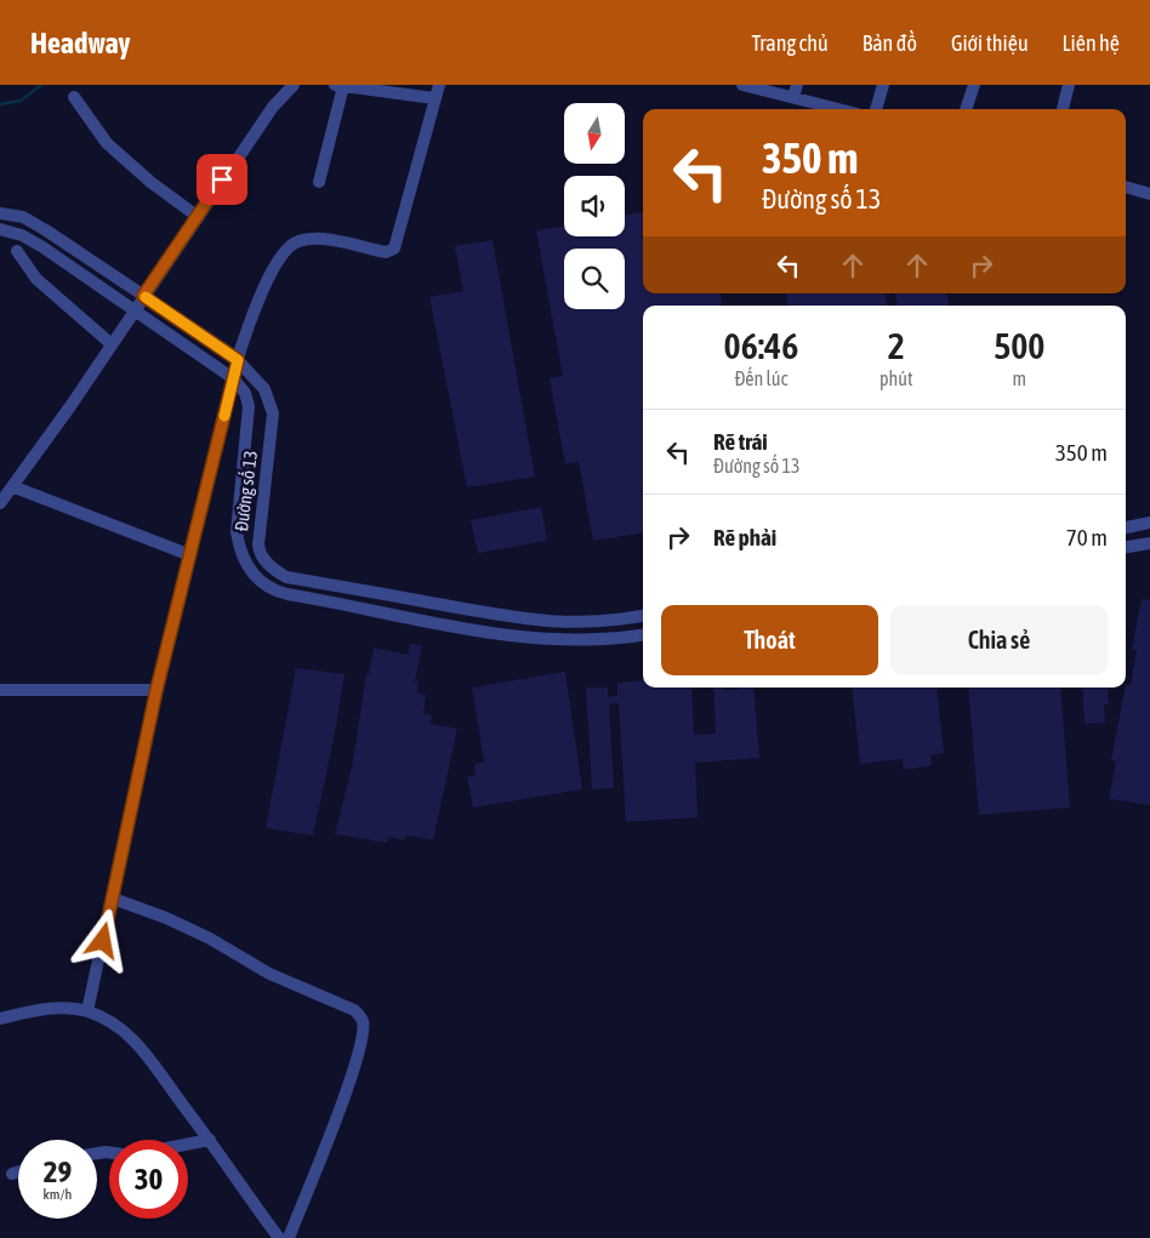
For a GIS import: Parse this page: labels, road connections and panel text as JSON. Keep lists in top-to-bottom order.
{
  "streets": {
    "street": ["Đường số 13"]
  },
  "north": "bottom",
  "page": {
    "header": "Headway",
    "nav": [
      "Trang chủ",
      "Bản đồ",
      "Giới thiệu",
      "Liên hệ"
    ],
    "turn": ["350 m", "Đường số 13"],
    "eta": [
      "06:46",
      "Đến lúc",
      "2",
      "phút",
      "500",
      "m"
    ],
    "list": [
      {
        "name": "Rẽ trái",
        "note": "Đường số 13",
        "value": "350 m"
      },
      {
        "name": "Rẽ phải",
        "value": "70 m"
      }
    ],
    "buttons": ["Thoát", "Chia sẻ"],
    "speed": "29 km/h",
    "limit": "30"
  }
}
